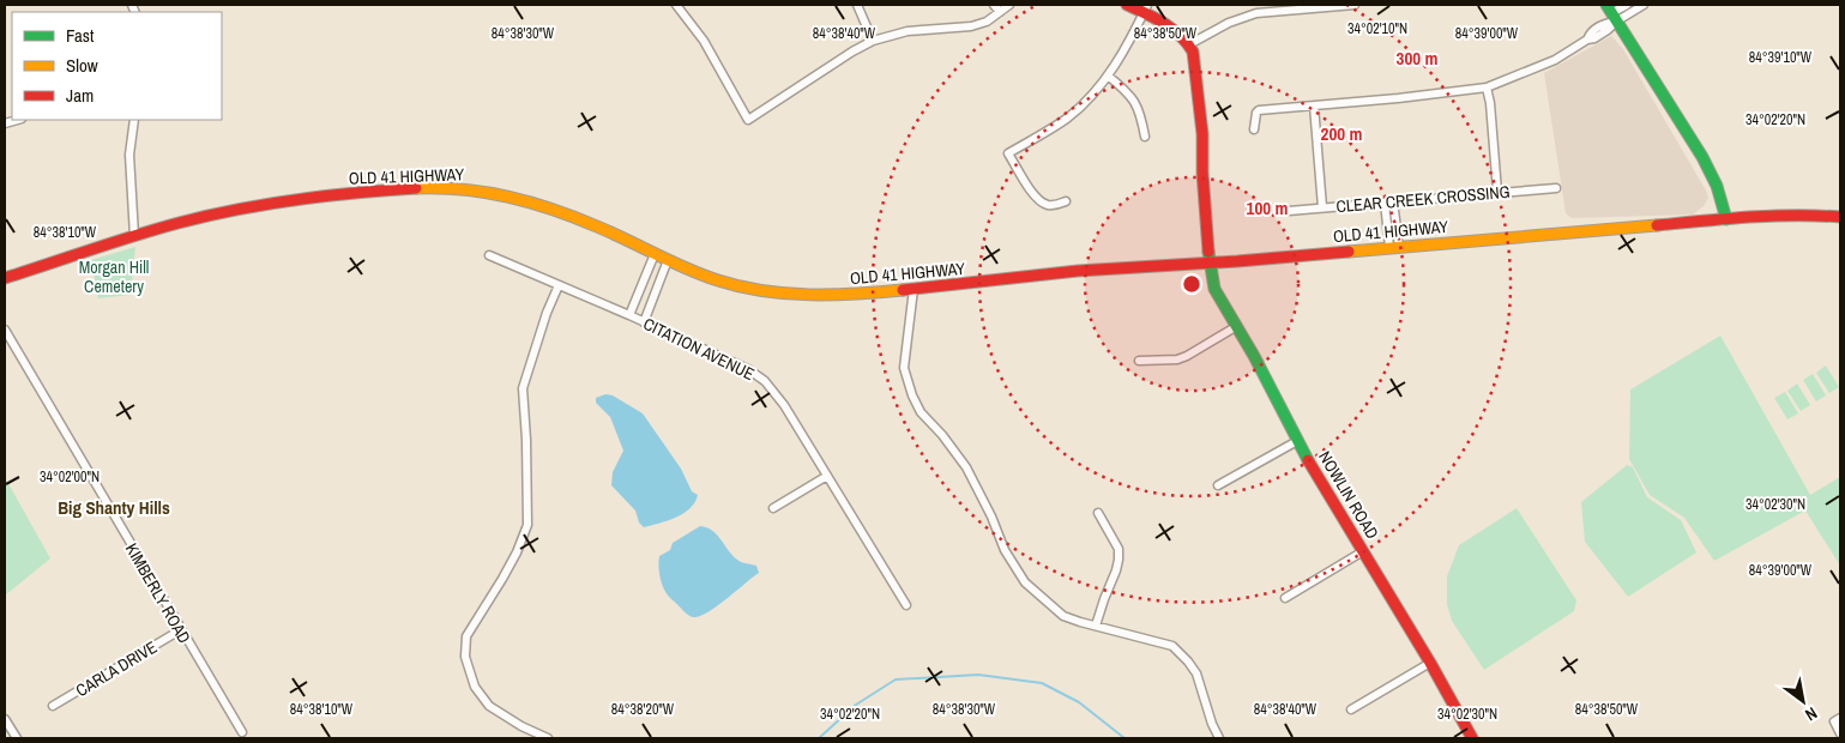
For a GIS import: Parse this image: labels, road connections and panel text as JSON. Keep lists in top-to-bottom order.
{
  "streets": {
    "main road": ["OLD 41 HIGHWAY", "NOWLIN ROAD"],
    "street": [
      "CLEAR CREEK CROSSING",
      "CITATION AVENUE",
      "KIMBERLY ROAD",
      "CARLA DRIVE"
    ]
  },
  "crossings": [
    ["OLD 41 HIGHWAY", "NOWLIN ROAD"],
    ["KIMBERLY ROAD", "CARLA DRIVE"]
  ],
  "districts": ["Big Shanty Hills"],
  "parks": ["Morgan Hill Cemetery"],
  "legend": ["Fast", "Slow", "Jam"],
  "north": "bottom right",
  "coordinates": [
    "34°02'10\"N",
    "84°38'30\"W",
    "84°38'40\"W",
    "84°38'50\"W",
    "84°39'00\"W",
    "84°39'10\"W",
    "34°02'20\"N",
    "84°38'10\"W",
    "34°02'00\"N",
    "34°02'30\"N",
    "84°38'20\"W"
  ],
  "rings": ["300 m", "200 m", "100 m"]
}
